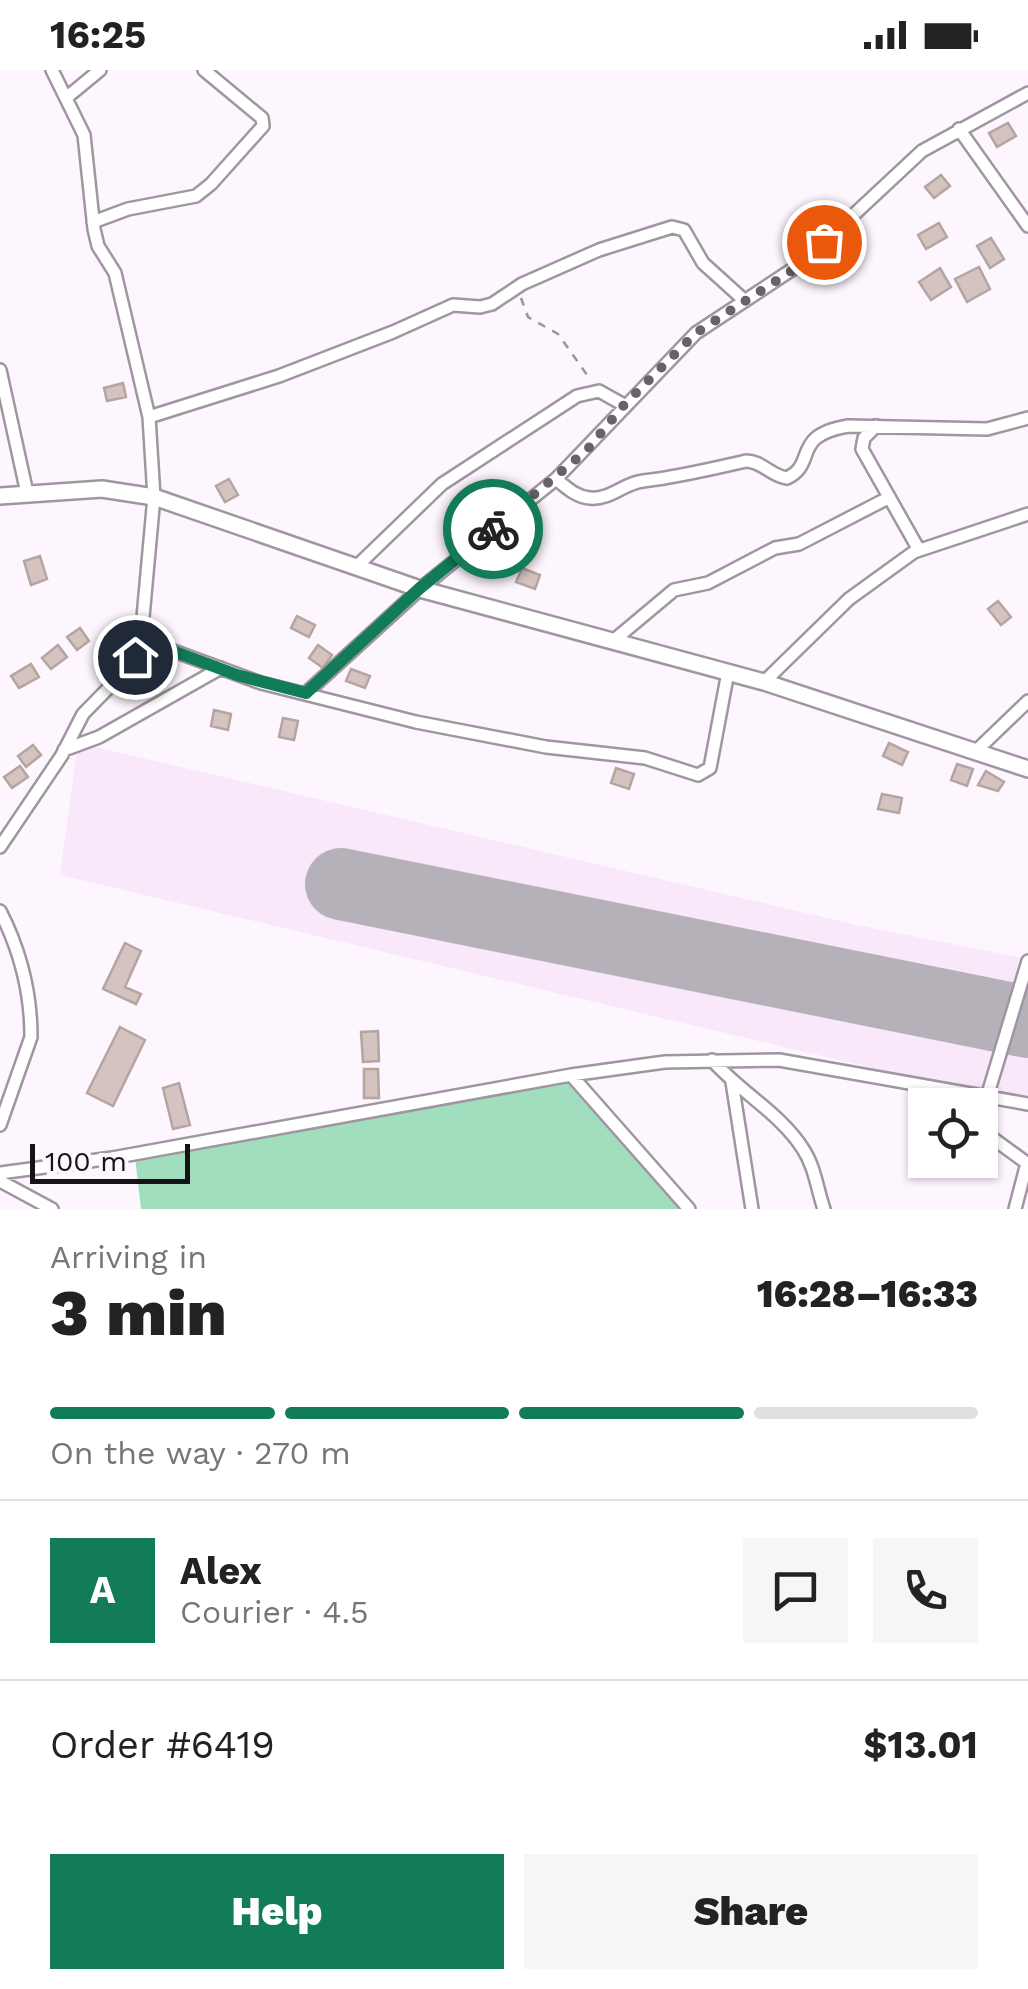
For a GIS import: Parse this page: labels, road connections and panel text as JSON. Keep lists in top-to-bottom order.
{
  "scale_bar": "100 m",
  "page": {
    "status": "16:25",
    "scale": "100 m",
    "heading": ["3 min", "Arriving in", "16:28–16:33"],
    "panel": [
      "Alex",
      "Courier · 4.5",
      "Order #6419",
      "$13.01"
    ],
    "bar": "On the way · 270 m",
    "round": "A",
    "buttons": ["Help", "Share"]
  }
}
